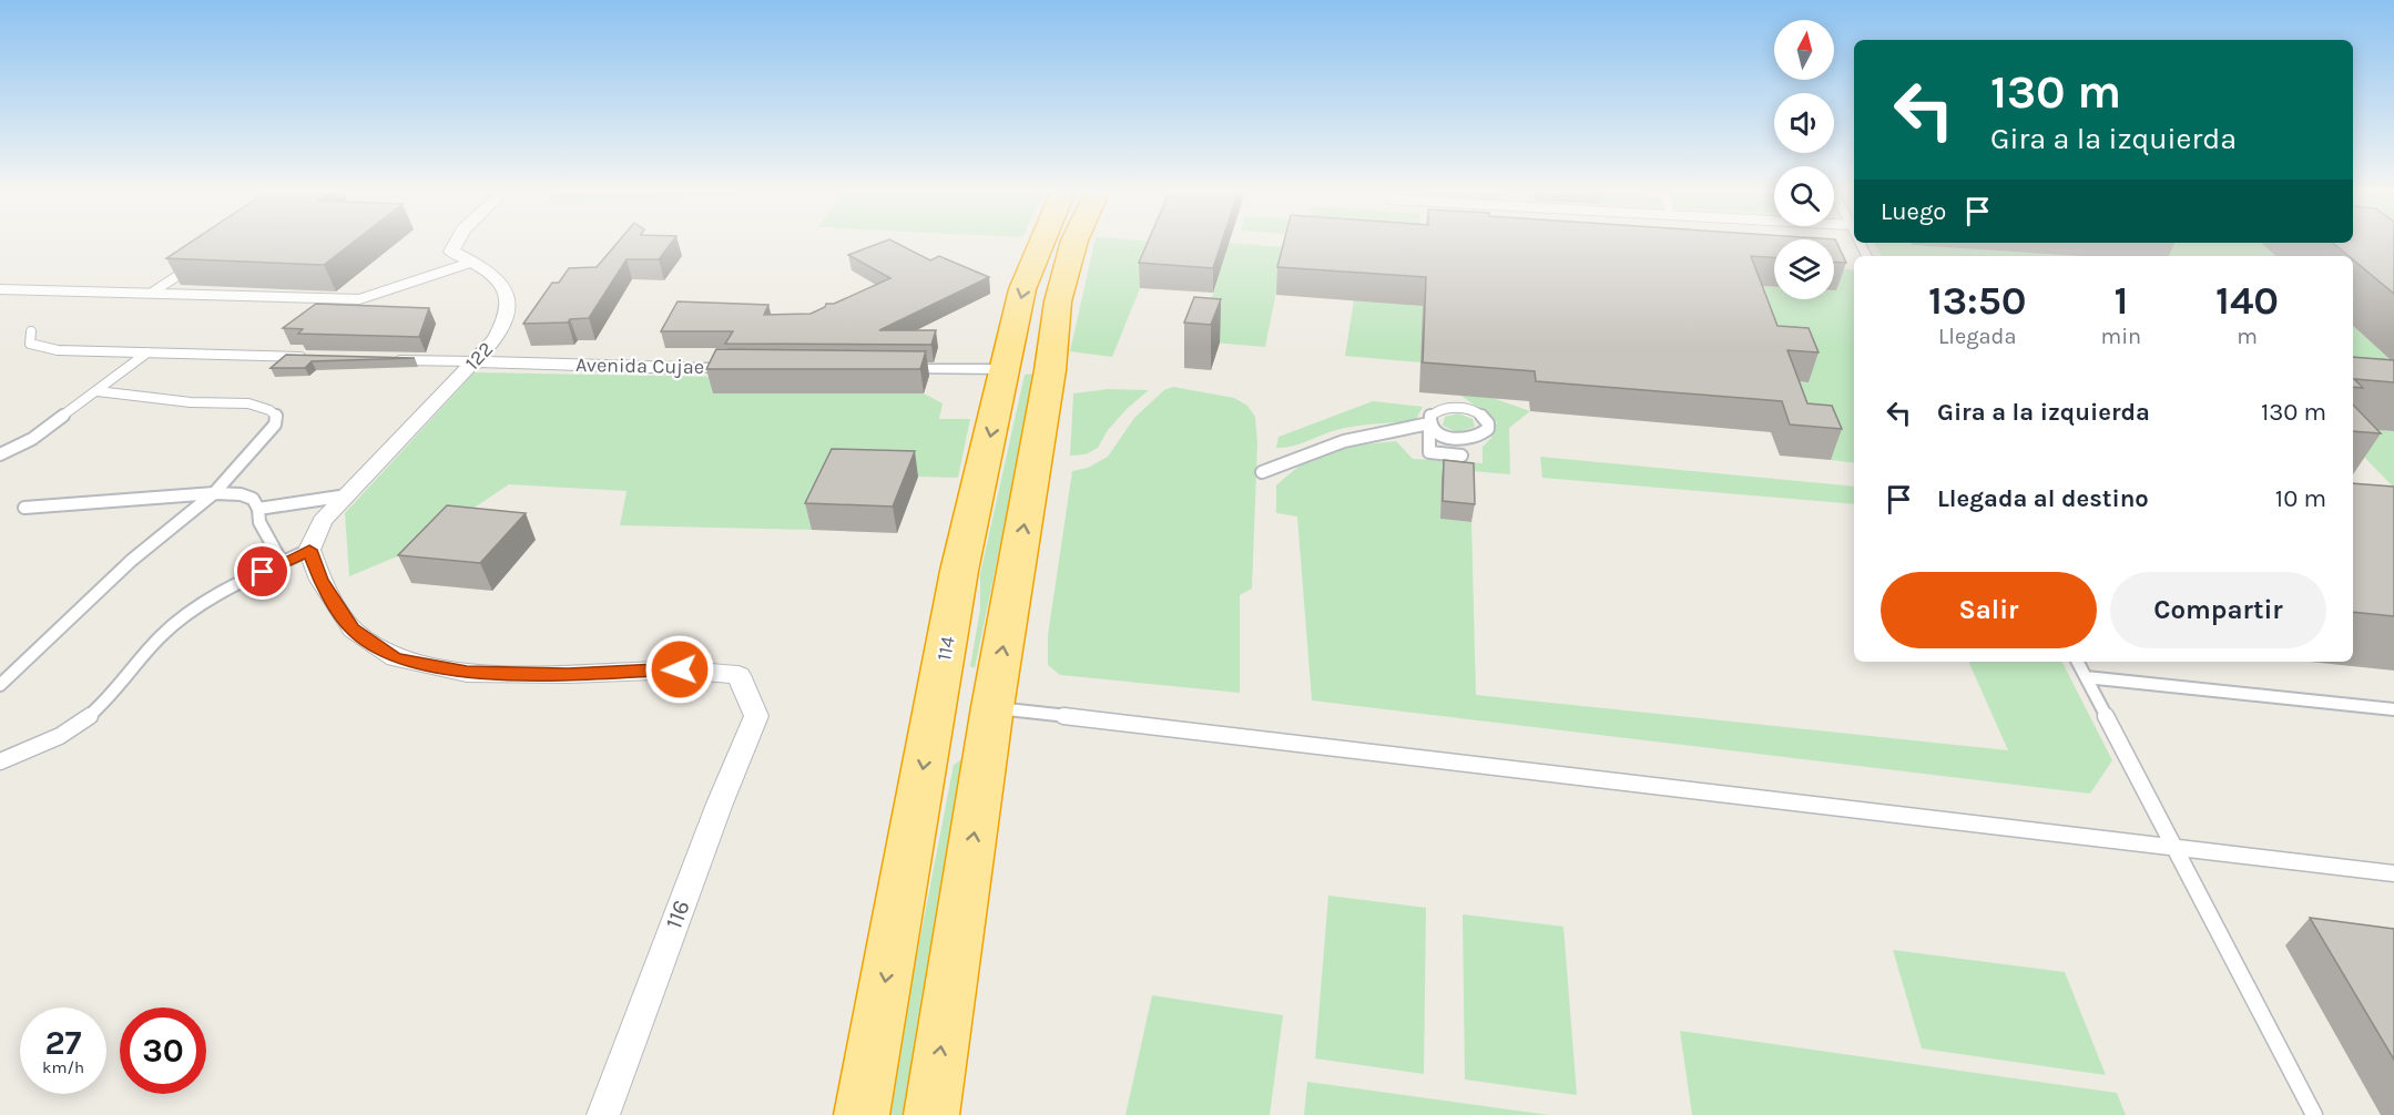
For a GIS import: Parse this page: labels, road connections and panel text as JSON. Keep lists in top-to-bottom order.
{
  "streets": {
    "highway": ["114"],
    "street": ["122", "Avenida Cujae", "116"]
  },
  "crossings": [
    ["122", "Avenida Cujae"],
    ["122", "116"]
  ],
  "north": "top",
  "page": {
    "turn": ["130 m", "Gira a la izquierda"],
    "then": "Luego",
    "eta": [
      "13:50",
      "Llegada",
      "1",
      "min",
      "140",
      "m"
    ],
    "list": [
      {
        "name": "Gira a la izquierda",
        "value": "130 m"
      },
      {
        "name": "Llegada al destino",
        "value": "10 m"
      }
    ],
    "buttons": ["Salir", "Compartir"],
    "speed": "27 km/h",
    "limit": "30"
  }
}
